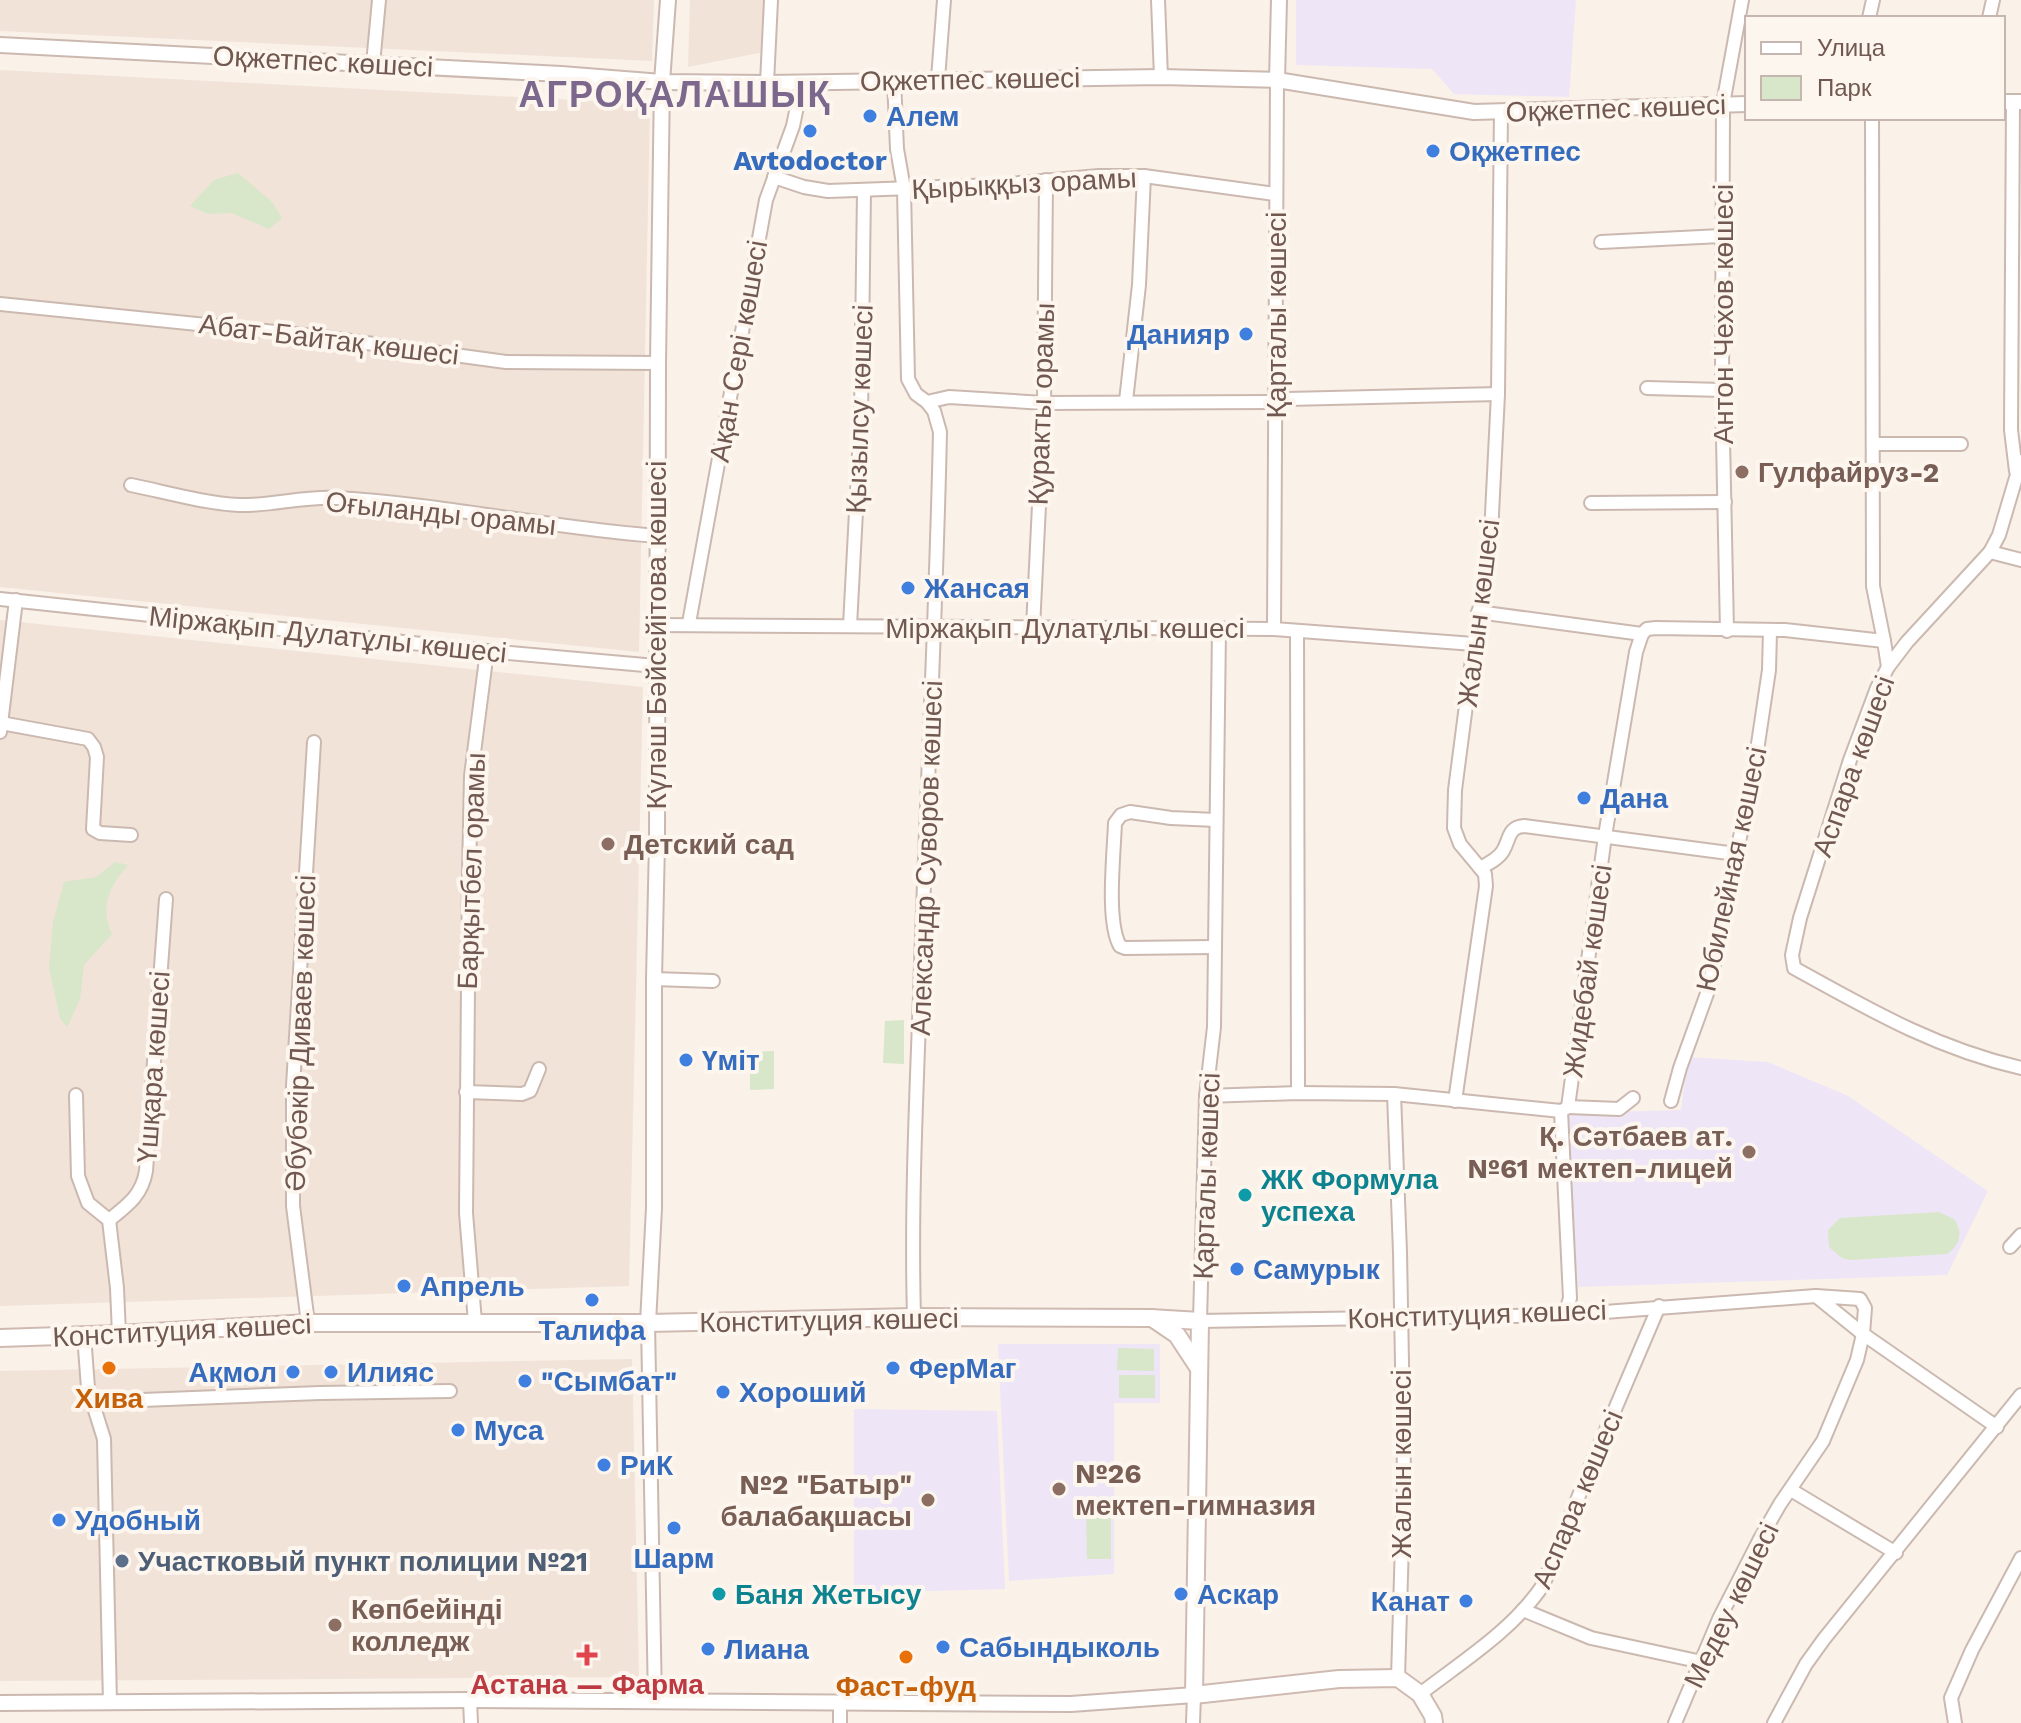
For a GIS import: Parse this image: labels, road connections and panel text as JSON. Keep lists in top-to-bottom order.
{
  "streets": {
    "main road": ["Қарталы көшесі", "Конституция көшесі"],
    "street": [
      "Оқжетпес көшесі",
      "Қырыққыз орамы",
      "Антон Чехов көшесі",
      "Абат-Байтақ көшесі",
      "Ақан Сері көшесі",
      "Қуракты орамы",
      "Қызылсу көшесі",
      "Оғыланды орамы",
      "Жалын көшесі",
      "Міржақып Дулатұлы көшесі",
      "Күләш Бәйсейітова көшесі",
      "Аспара көшесі",
      "Александр Суворов көшесі",
      "Юбилейная көшесі",
      "Барқытбел орамы",
      "Жидебай көшесі",
      "Әбубәкір Диваев көшесі",
      "Үшқара көшесі",
      "Медеу көшесі"
    ]
  },
  "crossings": [
    ["Оқжетпес көшесі", "Антон Чехов көшесі"],
    ["Оқжетпес көшесі", "Қарталы көшесі"],
    ["Оқжетпес көшесі", "Ақан Сері көшесі"],
    ["Оқжетпес көшесі", "Жалын көшесі"],
    ["Оқжетпес көшесі", "Күләш Бәйсейітова көшесі"],
    ["Оқжетпес көшесі", "Александр Суворов көшесі"],
    ["Қырыққыз орамы", "Қарталы көшесі"],
    ["Қырыққыз орамы", "Ақан Сері көшесі"],
    ["Қырыққыз орамы", "Қуракты орамы"],
    ["Қырыққыз орамы", "Қызылсу көшесі"],
    ["Қырыққыз орамы", "Александр Суворов көшесі"],
    ["Қарталы көшесі", "Міржақып Дулатұлы көшесі"],
    ["Қарталы көшесі", "Конституция көшесі"],
    ["Абат-Байтақ көшесі", "Күләш Бәйсейітова көшесі"],
    ["Ақан Сері көшесі", "Міржақып Дулатұлы көшесі"],
    ["Қуракты орамы", "Міржақып Дулатұлы көшесі"],
    ["Қызылсу көшесі", "Міржақып Дулатұлы көшесі"],
    ["Оғыланды орамы", "Күләш Бәйсейітова көшесі"],
    ["Жалын көшесі", "Міржақып Дулатұлы көшесі"],
    ["Жалын көшесі", "Жидебай көшесі"],
    ["Жалын көшесі", "Конституция көшесі"],
    ["Міржақып Дулатұлы көшесі", "Күләш Бәйсейітова көшесі"],
    ["Міржақып Дулатұлы көшесі", "Александр Суворов көшесі"],
    ["Міржақып Дулатұлы көшесі", "Барқытбел орамы"],
    ["Күләш Бәйсейітова көшесі", "Конституция көшесі"],
    ["Аспара көшесі", "Конституция көшесі"],
    ["Александр Суворов көшесі", "Конституция көшесі"],
    ["Юбилейная көшесі", "Жидебай көшесі"],
    ["Барқытбел орамы", "Конституция көшесі"],
    ["Жидебай көшесі", "Конституция көшесі"],
    ["Әбубәкір Диваев көшесі", "Конституция көшесі"],
    ["Конституция көшесі", "Медеу көшесі"]
  ],
  "districts": ["АГРОҚАЛАШЫҚ"],
  "places": {
    "other": [
      "Алем",
      "Avtodoctor",
      "Оқжетпес",
      "Данияр",
      "Гулфайруз-2",
      "Жансая",
      "Дана",
      "Детский сад",
      "Үміт",
      "Қ. Сәтбаев ат. №61 мектеп-лицей",
      "ЖК Формула успеха",
      "Самурык",
      "Апрель",
      "Талифа",
      "Хива",
      "ФерМаг",
      "Ақмол",
      "Илияс",
      "\"Сымбат\"",
      "Хороший",
      "Муса",
      "РиК",
      "№26 мектеп-гимназия",
      "№2 \"Батыр\" балабақшасы",
      "Удобный",
      "Шарм",
      "Участковый пункт полиции №21",
      "Баня Жетысу",
      "Аскар",
      "Канат",
      "Көпбейінді колледж",
      "Сабындыколь",
      "Лиана",
      "Фаст-фуд"
    ],
    "health": ["Астана — Фарма"]
  },
  "legend": ["Улица", "Парк"]
}
